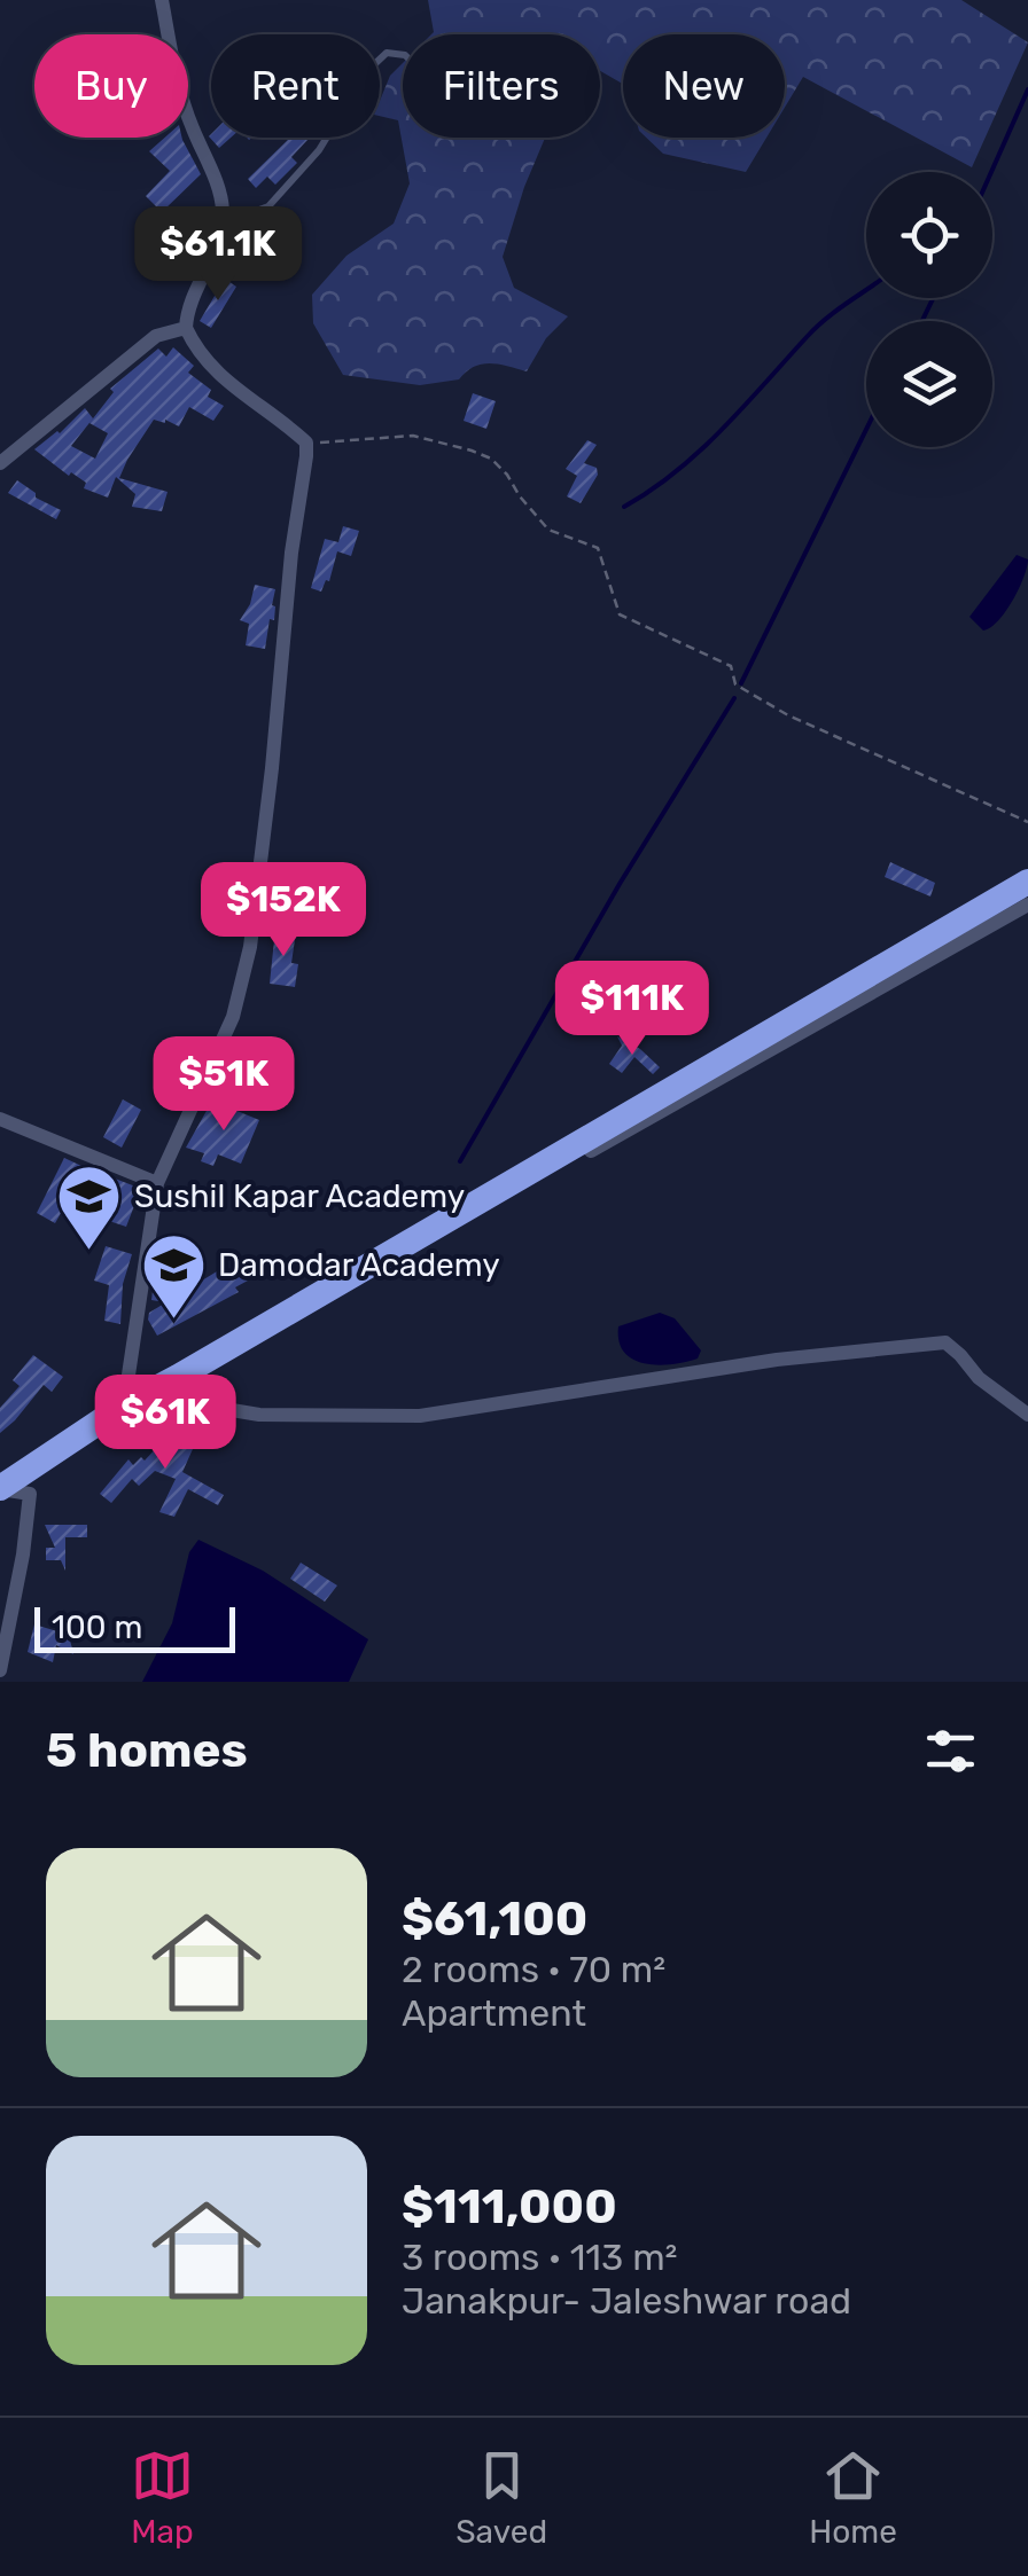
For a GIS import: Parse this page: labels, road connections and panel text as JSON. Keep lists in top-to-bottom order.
{
  "places": {
    "school or university": ["Sushil Kapar Academy", "Damodar Academy"]
  },
  "scale_bar": "100 m",
  "page": {
    "chip": [
      "Buy",
      "Rent",
      "Filters",
      "New"
    ],
    "price": [
      "$61.1K",
      "$152K",
      "$111K",
      "$51K",
      "$61K"
    ],
    "scale": "100 m",
    "heading": "5 homes",
    "list": [
      {
        "name": "$61,100",
        "note": "2 rooms · 70 m² · Apartment"
      },
      {
        "name": "$111,000",
        "note": "3 rooms · 113 m² · Janakpur- Jaleshwar road"
      }
    ],
    "tabs": ["Map", "Saved", "Home"]
  }
}
